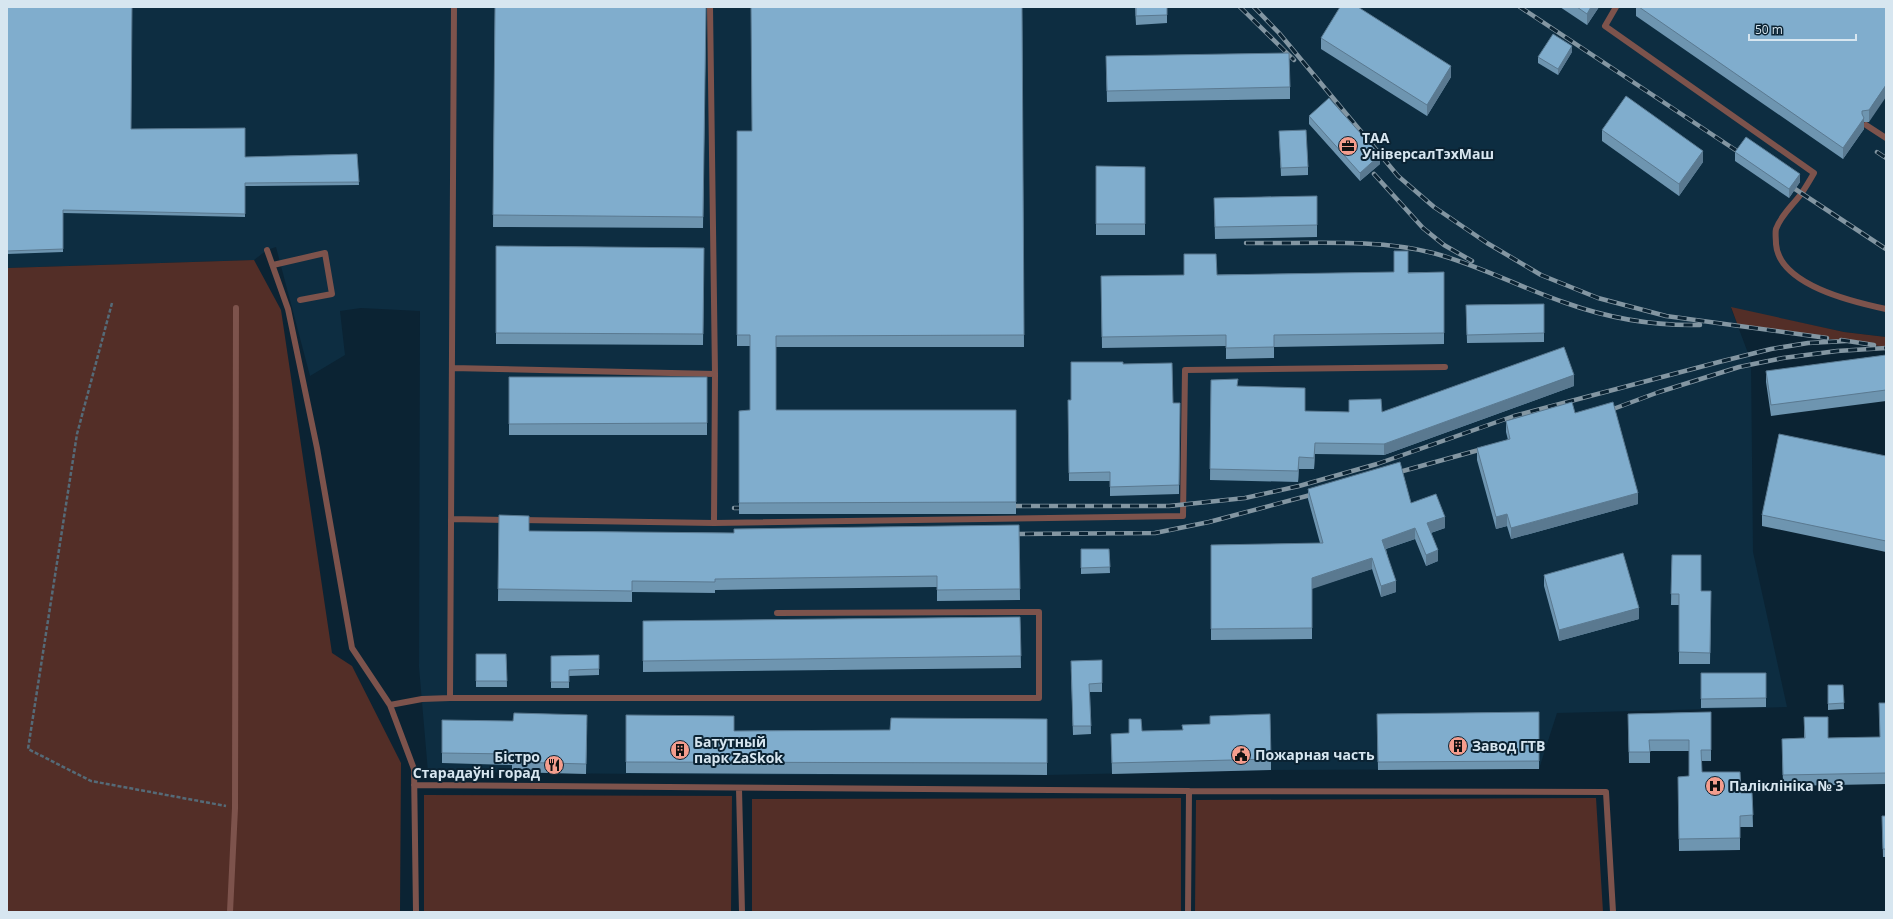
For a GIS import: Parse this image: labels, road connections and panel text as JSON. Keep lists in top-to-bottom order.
{
  "places": {
    "office": ["ТАА УніверсалТэхМаш"],
    "building": ["Завод ГТВ", "Батутный парк ZaSkok"],
    "public building": ["Пожарная часть"],
    "restaurant": ["Бістро Старадаўні горад"],
    "hospital": ["Паліклініка № 3"]
  },
  "scale_bar": "50 m"
}
